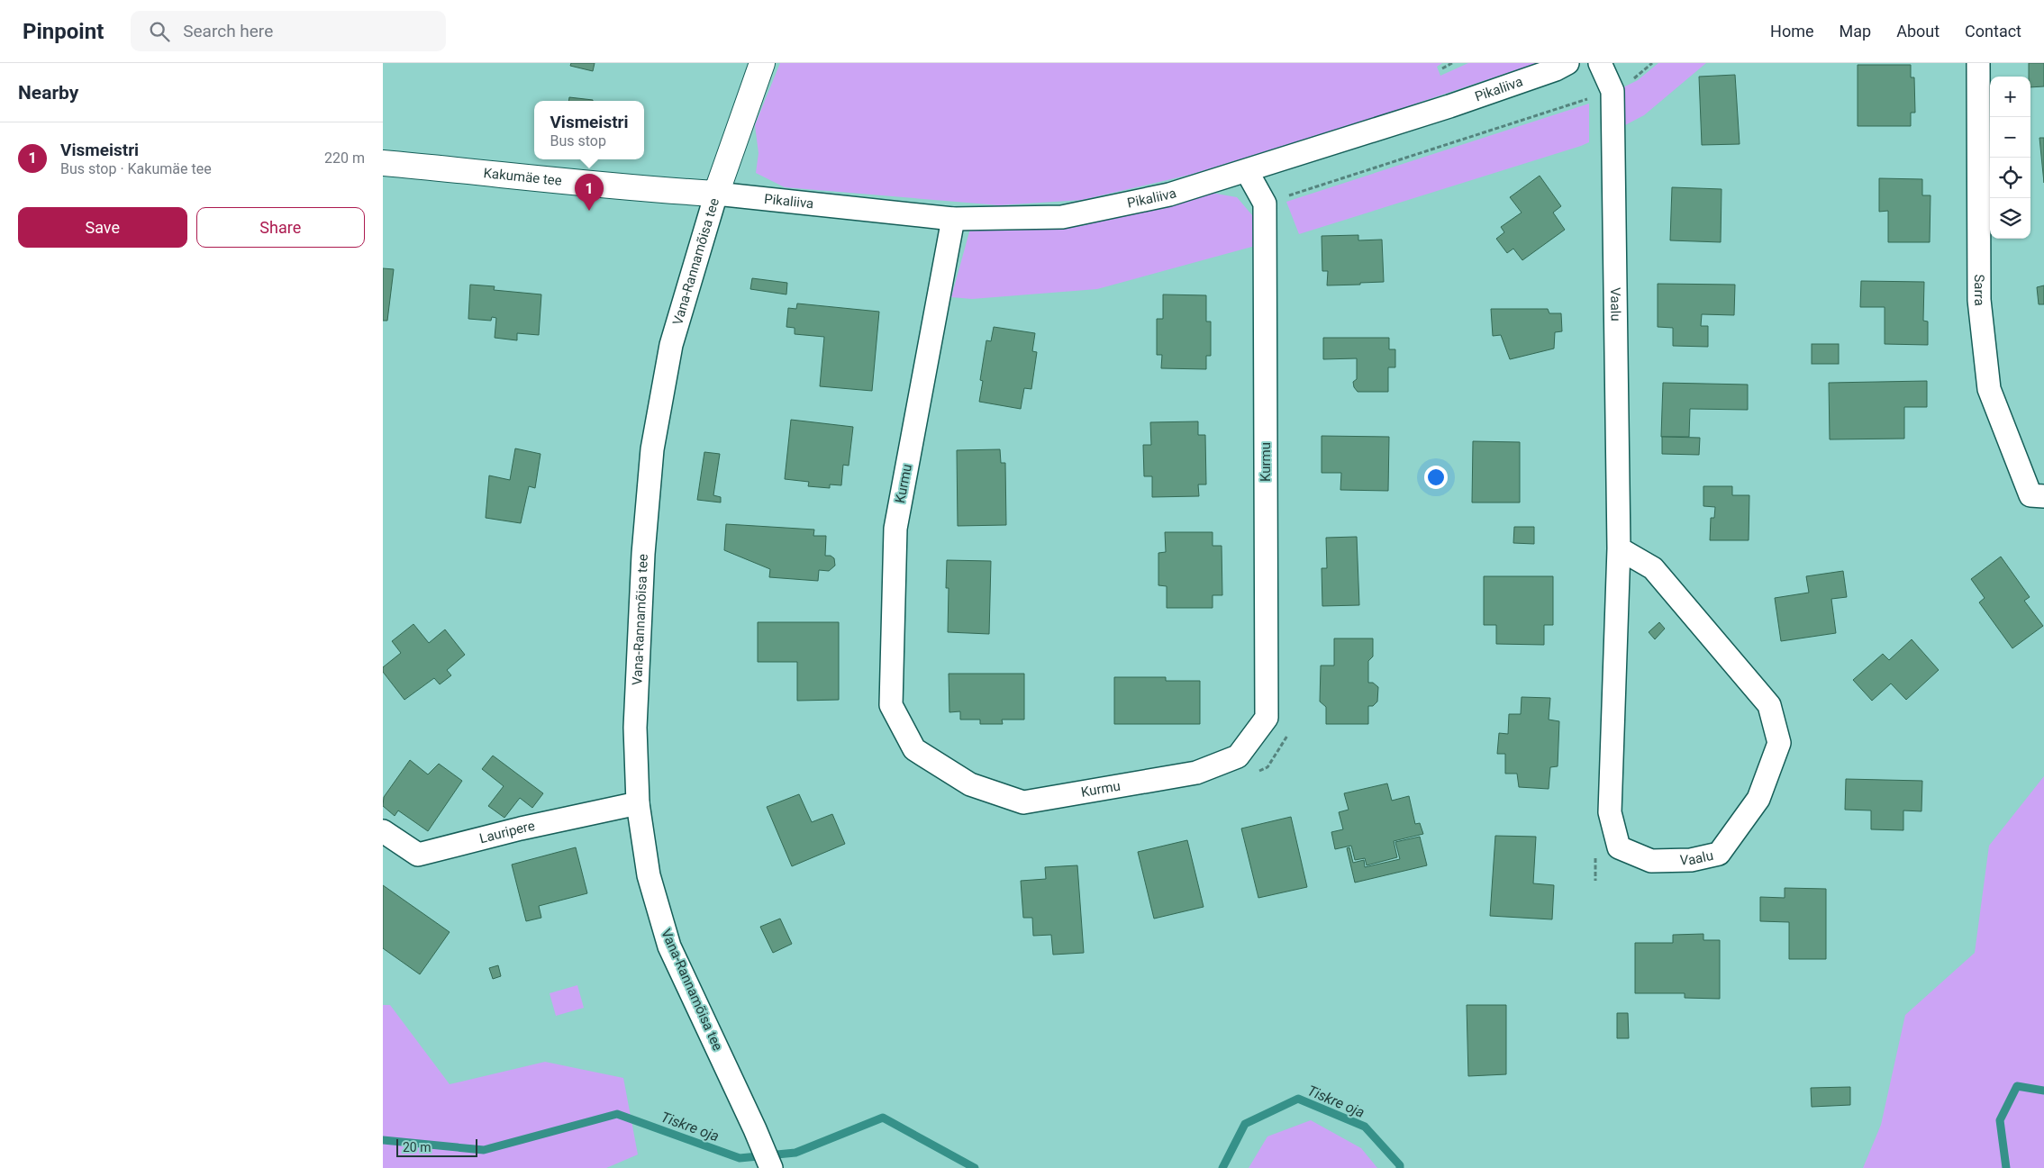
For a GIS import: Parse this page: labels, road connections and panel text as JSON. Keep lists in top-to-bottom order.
{
  "streets": {
    "street": [
      "Pikaliiva",
      "Kakumäe tee",
      "Vana-Rannamõisa tee",
      "Sarra",
      "Vaalu",
      "Kurmu",
      "Lauripere"
    ]
  },
  "crossings": [
    ["Pikaliiva", "Kakumäe tee"],
    ["Pikaliiva", "Vana-Rannamõisa tee"],
    ["Pikaliiva", "Kurmu"],
    ["Kakumäe tee", "Vana-Rannamõisa tee"],
    ["Vana-Rannamõisa tee", "Lauripere"]
  ],
  "water": ["Tiskre oja"],
  "scale_bar": "20 m",
  "page": {
    "header": "Pinpoint",
    "search": "Search here",
    "nav": [
      "Home",
      "Map",
      "About",
      "Contact"
    ],
    "heading": "Nearby",
    "map_buttons": ["+", "−"],
    "popup": ["Vismeistri", "Bus stop"],
    "list": [
      {
        "mark": "1",
        "name": "Vismeistri",
        "note": "Bus stop · Kakumäe tee",
        "value": "220 m"
      }
    ],
    "pins": "1",
    "buttons": ["Save", "Share"],
    "scale": "20 m"
  }
}
